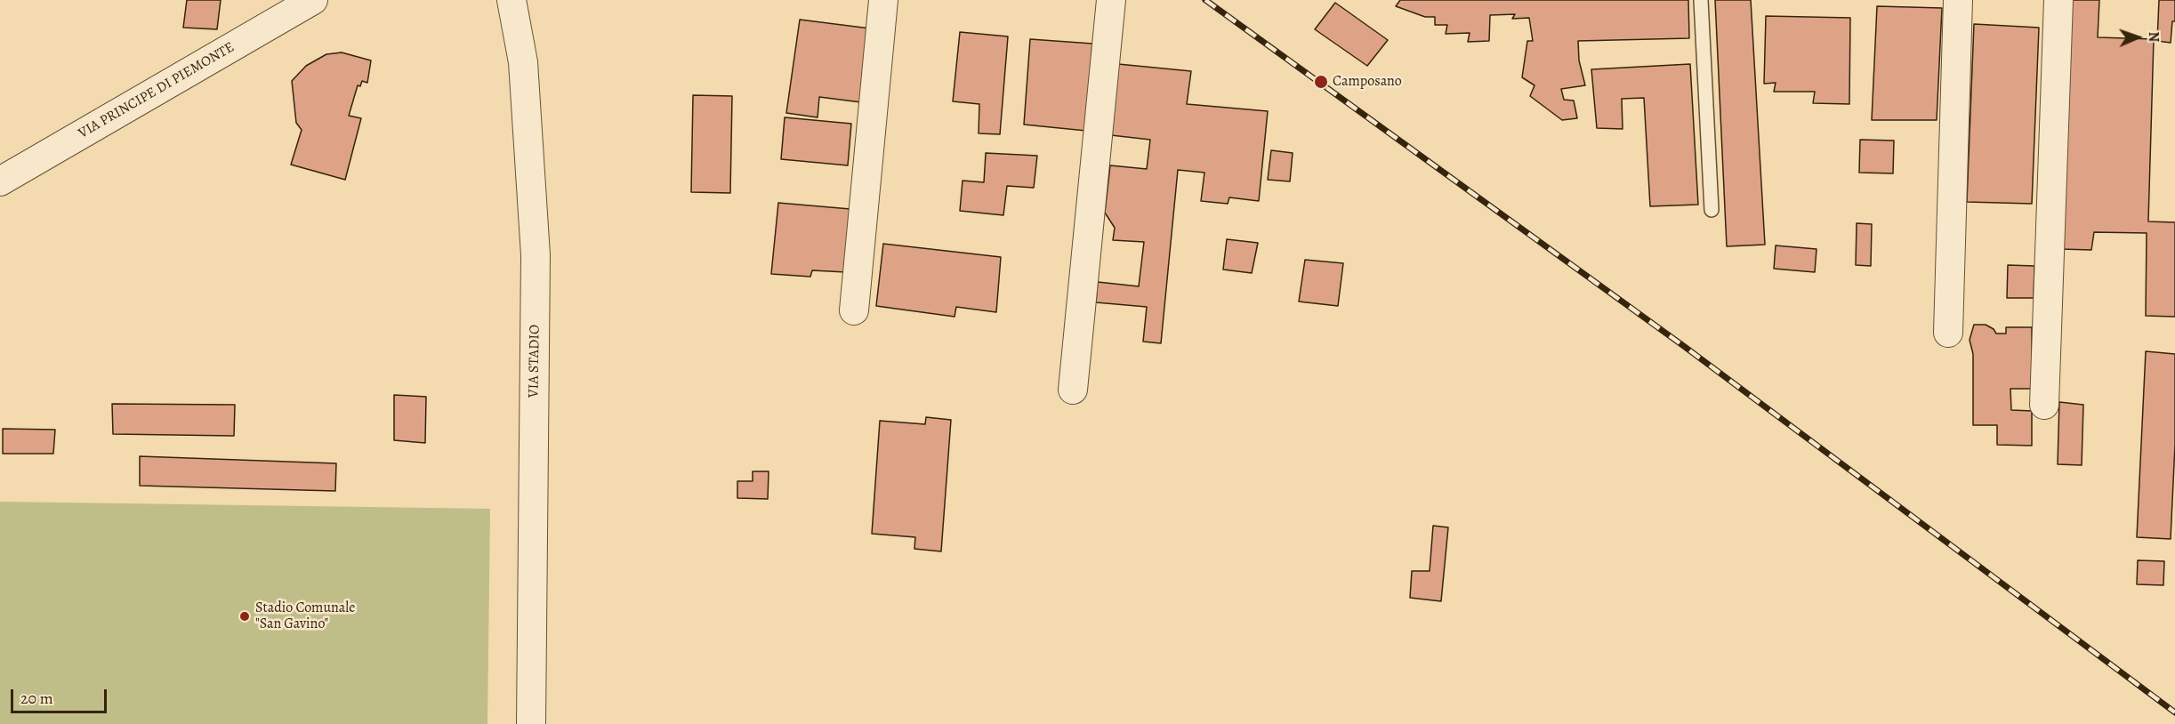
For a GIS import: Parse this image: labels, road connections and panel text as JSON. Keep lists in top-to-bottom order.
{
  "streets": {
    "street": ["VIA PRINCIPE DI PIEMONTE", "VIA STADIO"]
  },
  "places": ["Camposano", "Stadio Comunale \"San Gavino\""],
  "scale_bar": "20 m",
  "north": "right"
}
